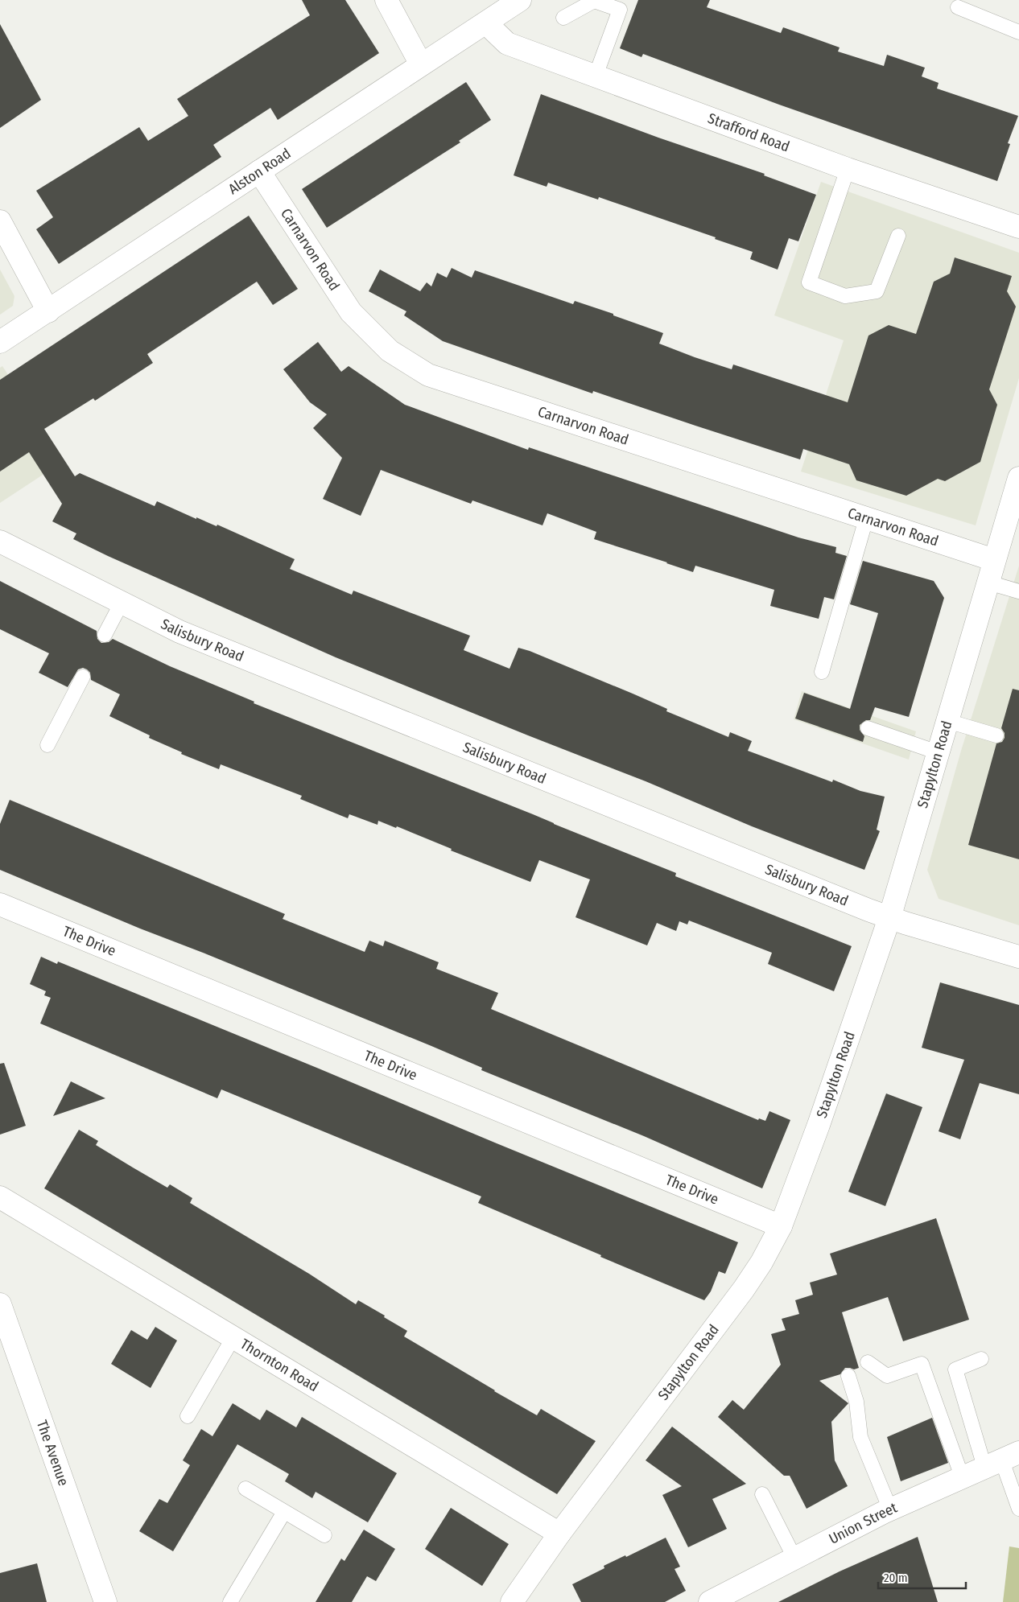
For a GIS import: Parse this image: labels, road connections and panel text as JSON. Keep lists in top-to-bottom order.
{
  "streets": {
    "street": [
      "Strafford Road",
      "Alston Road",
      "Carnarvon Road",
      "Salisbury Road",
      "Stapylton Road",
      "The Drive",
      "Thornton Road",
      "The Avenue",
      "Union Street"
    ]
  },
  "crossings": [
    ["Strafford Road", "Alston Road"],
    ["Alston Road", "Carnarvon Road"],
    ["Carnarvon Road", "Stapylton Road"],
    ["Salisbury Road", "Stapylton Road"],
    ["Stapylton Road", "The Drive"],
    ["Stapylton Road", "Thornton Road"]
  ],
  "scale_bar": "20 m"
}
